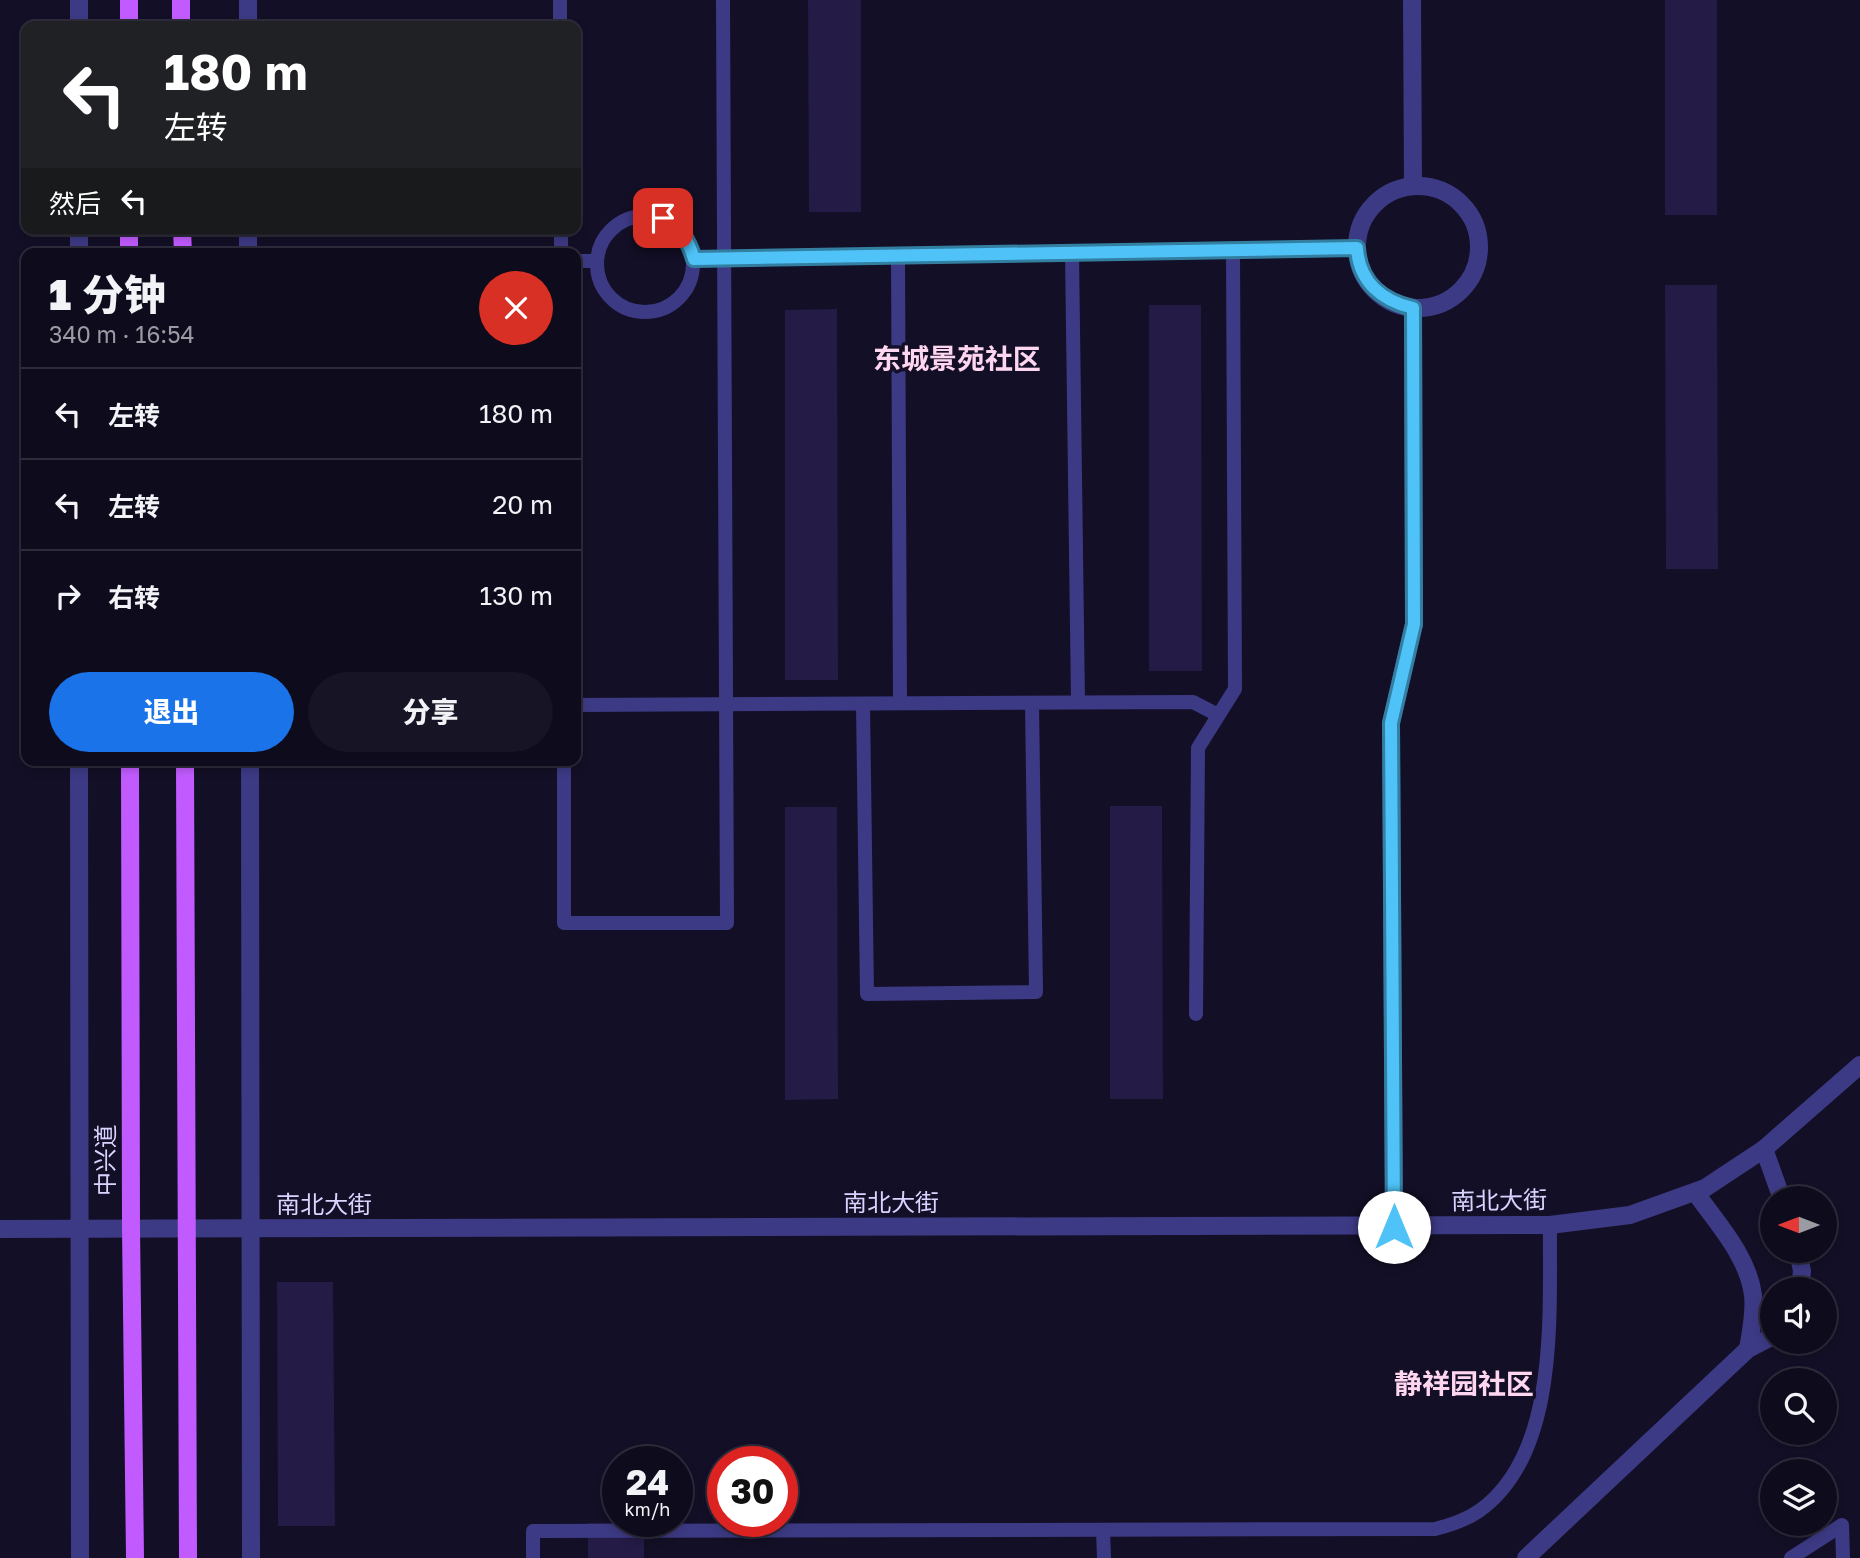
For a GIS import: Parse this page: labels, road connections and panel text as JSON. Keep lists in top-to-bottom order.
{
  "streets": {
    "main road": ["中兴道"],
    "street": ["南北大街"]
  },
  "crossings": [
    ["中兴道", "南北大街"]
  ],
  "districts": ["东城景苑社区", "静祥园社区"],
  "north": "left",
  "page": {
    "turn": ["180 m", "左转"],
    "then": "然后",
    "heading": ["1 分钟", "340 m · 16:54"],
    "list": [
      {
        "name": "左转",
        "value": "180 m"
      },
      {
        "name": "左转",
        "value": "20 m"
      },
      {
        "name": "右转",
        "value": "130 m"
      }
    ],
    "buttons": ["退出", "分享"],
    "speed": "24 km/h",
    "limit": "30"
  }
}
